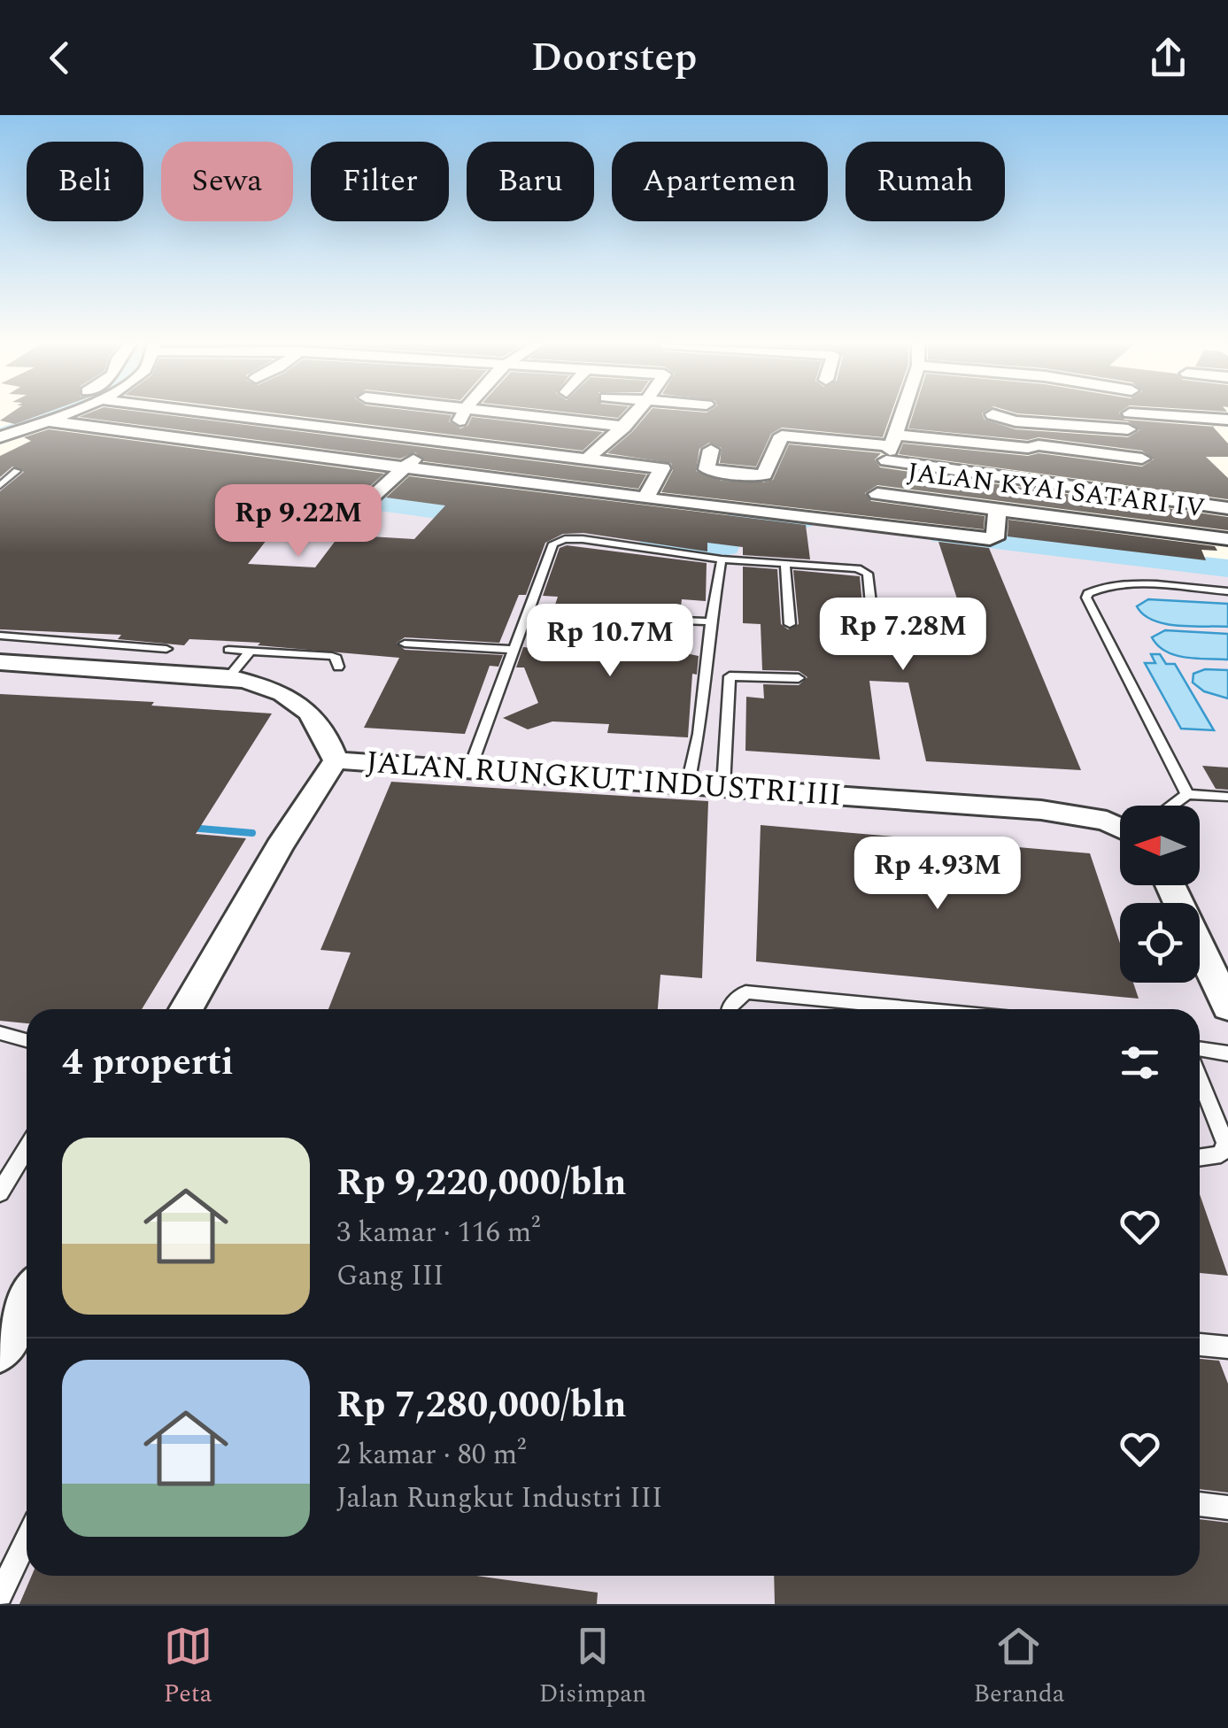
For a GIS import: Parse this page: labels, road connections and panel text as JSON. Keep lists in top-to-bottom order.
{
  "streets": {
    "street": ["JALAN KYAI SATARI IV", "JALAN RUNGKUT INDUSTRI III"]
  },
  "north": "left",
  "page": {
    "header": "Doorstep",
    "chip": [
      "Beli",
      "Sewa",
      "Filter",
      "Baru",
      "Apartemen",
      "Rumah"
    ],
    "price": [
      "Rp 9.22M",
      "Rp 7.28M",
      "Rp 10.7M",
      "Rp 4.93M"
    ],
    "heading": "4 properti",
    "list": [
      {
        "name": "Rp 9,220,000/bln",
        "note": "3 kamar · 116 m² · Gang III"
      },
      {
        "name": "Rp 7,280,000/bln",
        "note": "2 kamar · 80 m² · Jalan Rungkut Industri III"
      }
    ],
    "tabs": ["Peta", "Disimpan", "Beranda"]
  }
}
